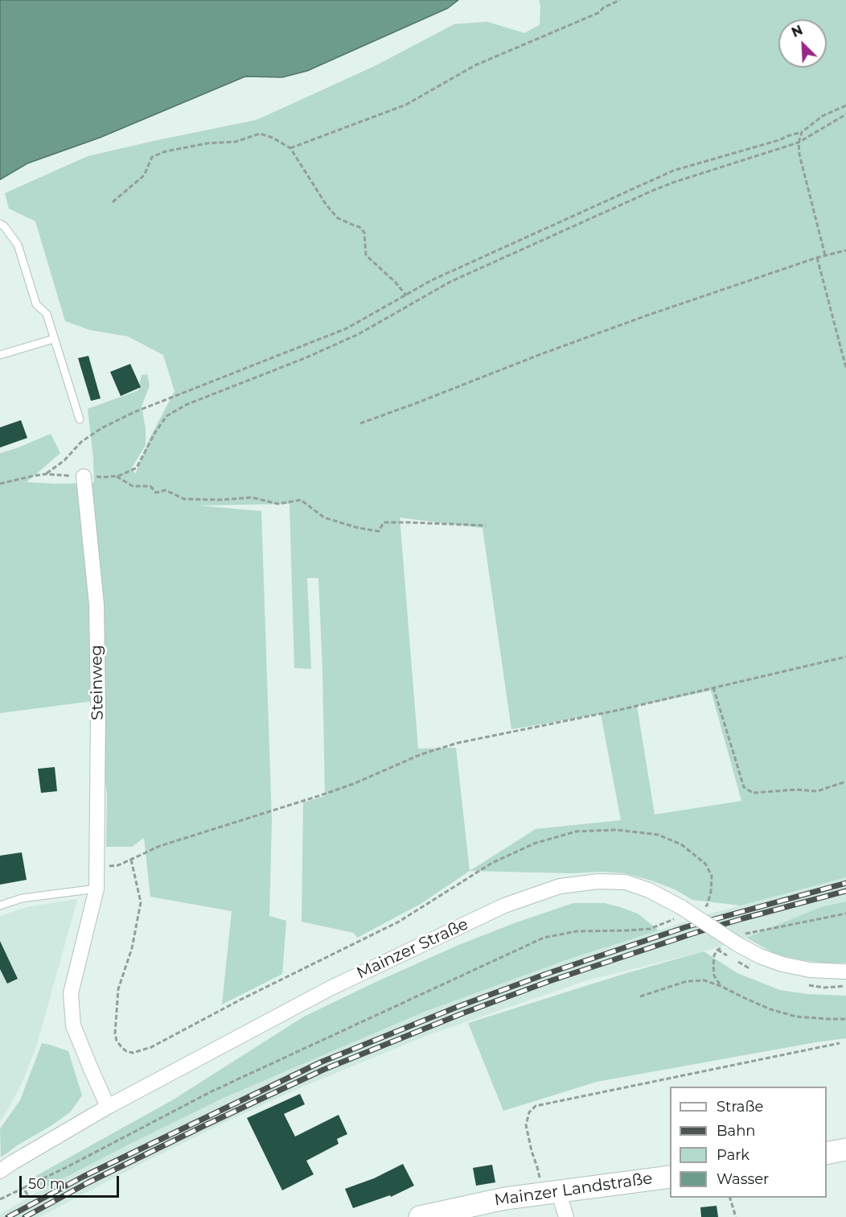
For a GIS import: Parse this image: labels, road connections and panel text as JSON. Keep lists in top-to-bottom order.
{
  "streets": {
    "main road": ["Mainzer Landstraße"],
    "street": ["Steinweg", "Mainzer Straße"]
  },
  "crossings": [
    ["Steinweg", "Mainzer Straße"]
  ],
  "legend": [
    "Straße",
    "Bahn",
    "Park",
    "Wasser"
  ],
  "scale_bar": "50 m",
  "north": "top left"
}
